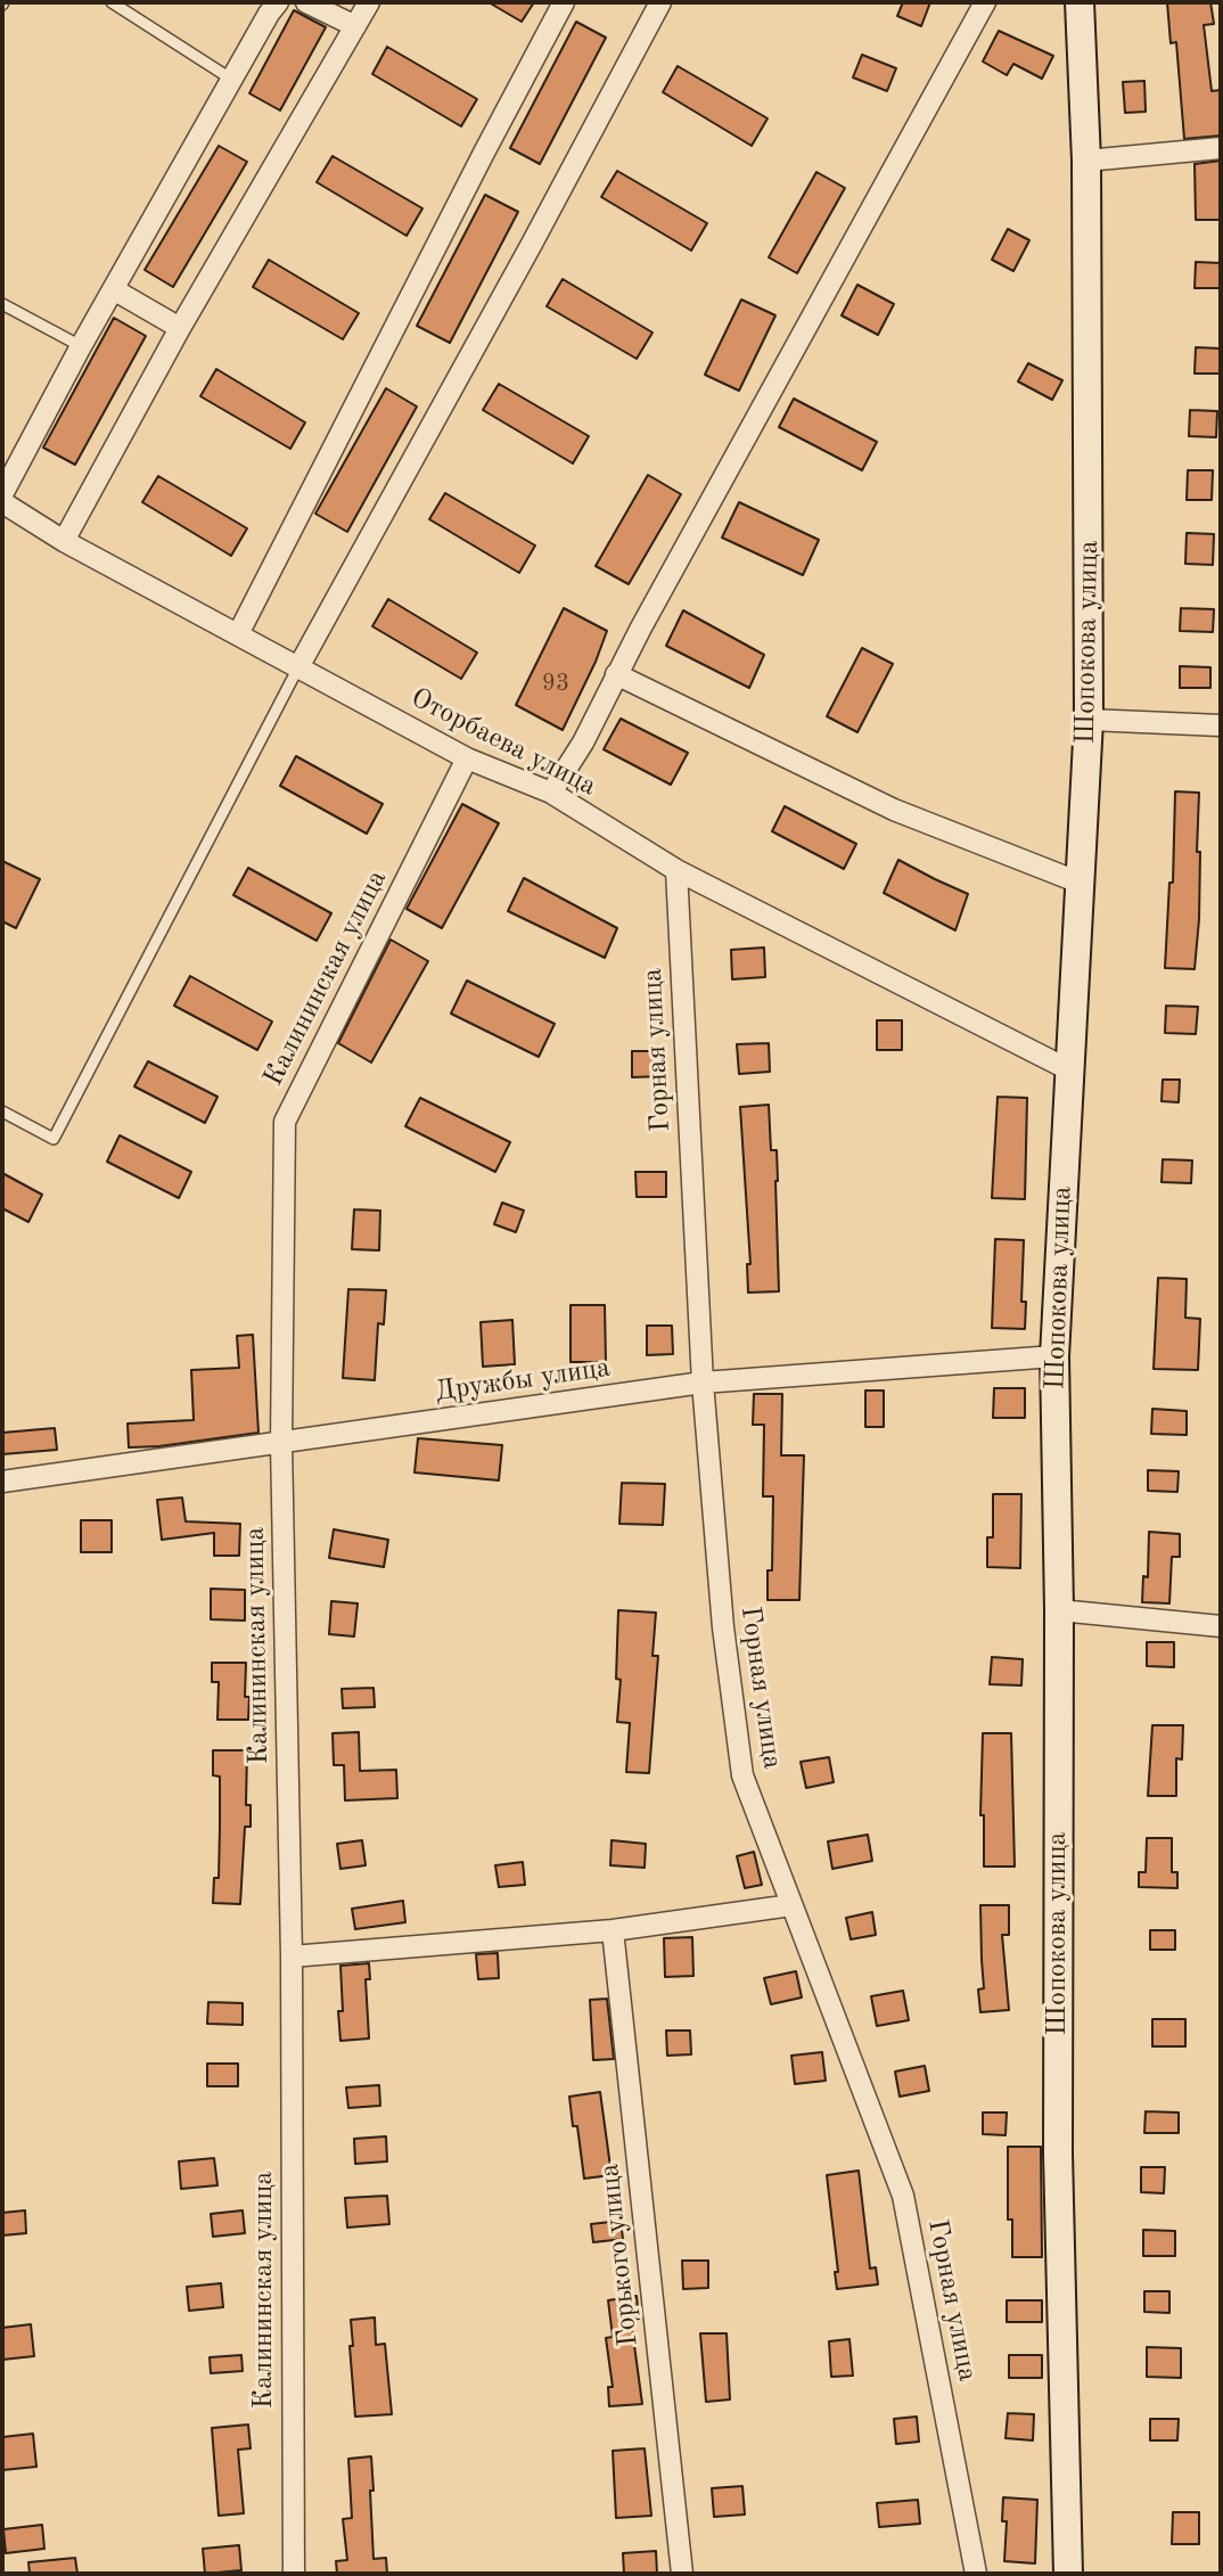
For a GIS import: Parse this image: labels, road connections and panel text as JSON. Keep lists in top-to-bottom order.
{
  "streets": {
    "street": [
      "Шопокова улица",
      "Оторбаева улица",
      "Калининская улица",
      "Горная улица",
      "Дружбы улица",
      "Горького улица"
    ]
  },
  "crossings": [
    ["Шопокова улица", "Оторбаева улица"],
    ["Шопокова улица", "Дружбы улица"],
    ["Оторбаева улица", "Калининская улица"],
    ["Оторбаева улица", "Горная улица"],
    ["Калининская улица", "Дружбы улица"],
    ["Горная улица", "Дружбы улица"]
  ],
  "house_numbers": ["93"]
}
